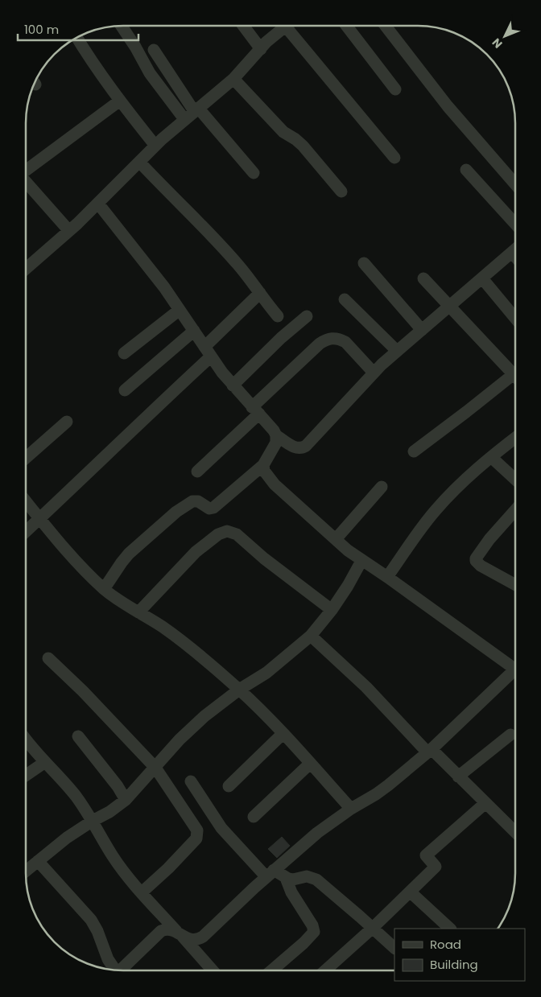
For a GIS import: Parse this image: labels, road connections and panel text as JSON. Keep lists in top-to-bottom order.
{
  "legend": ["Road", "Building"],
  "scale_bar": "100 m",
  "north": "bottom left"
}
